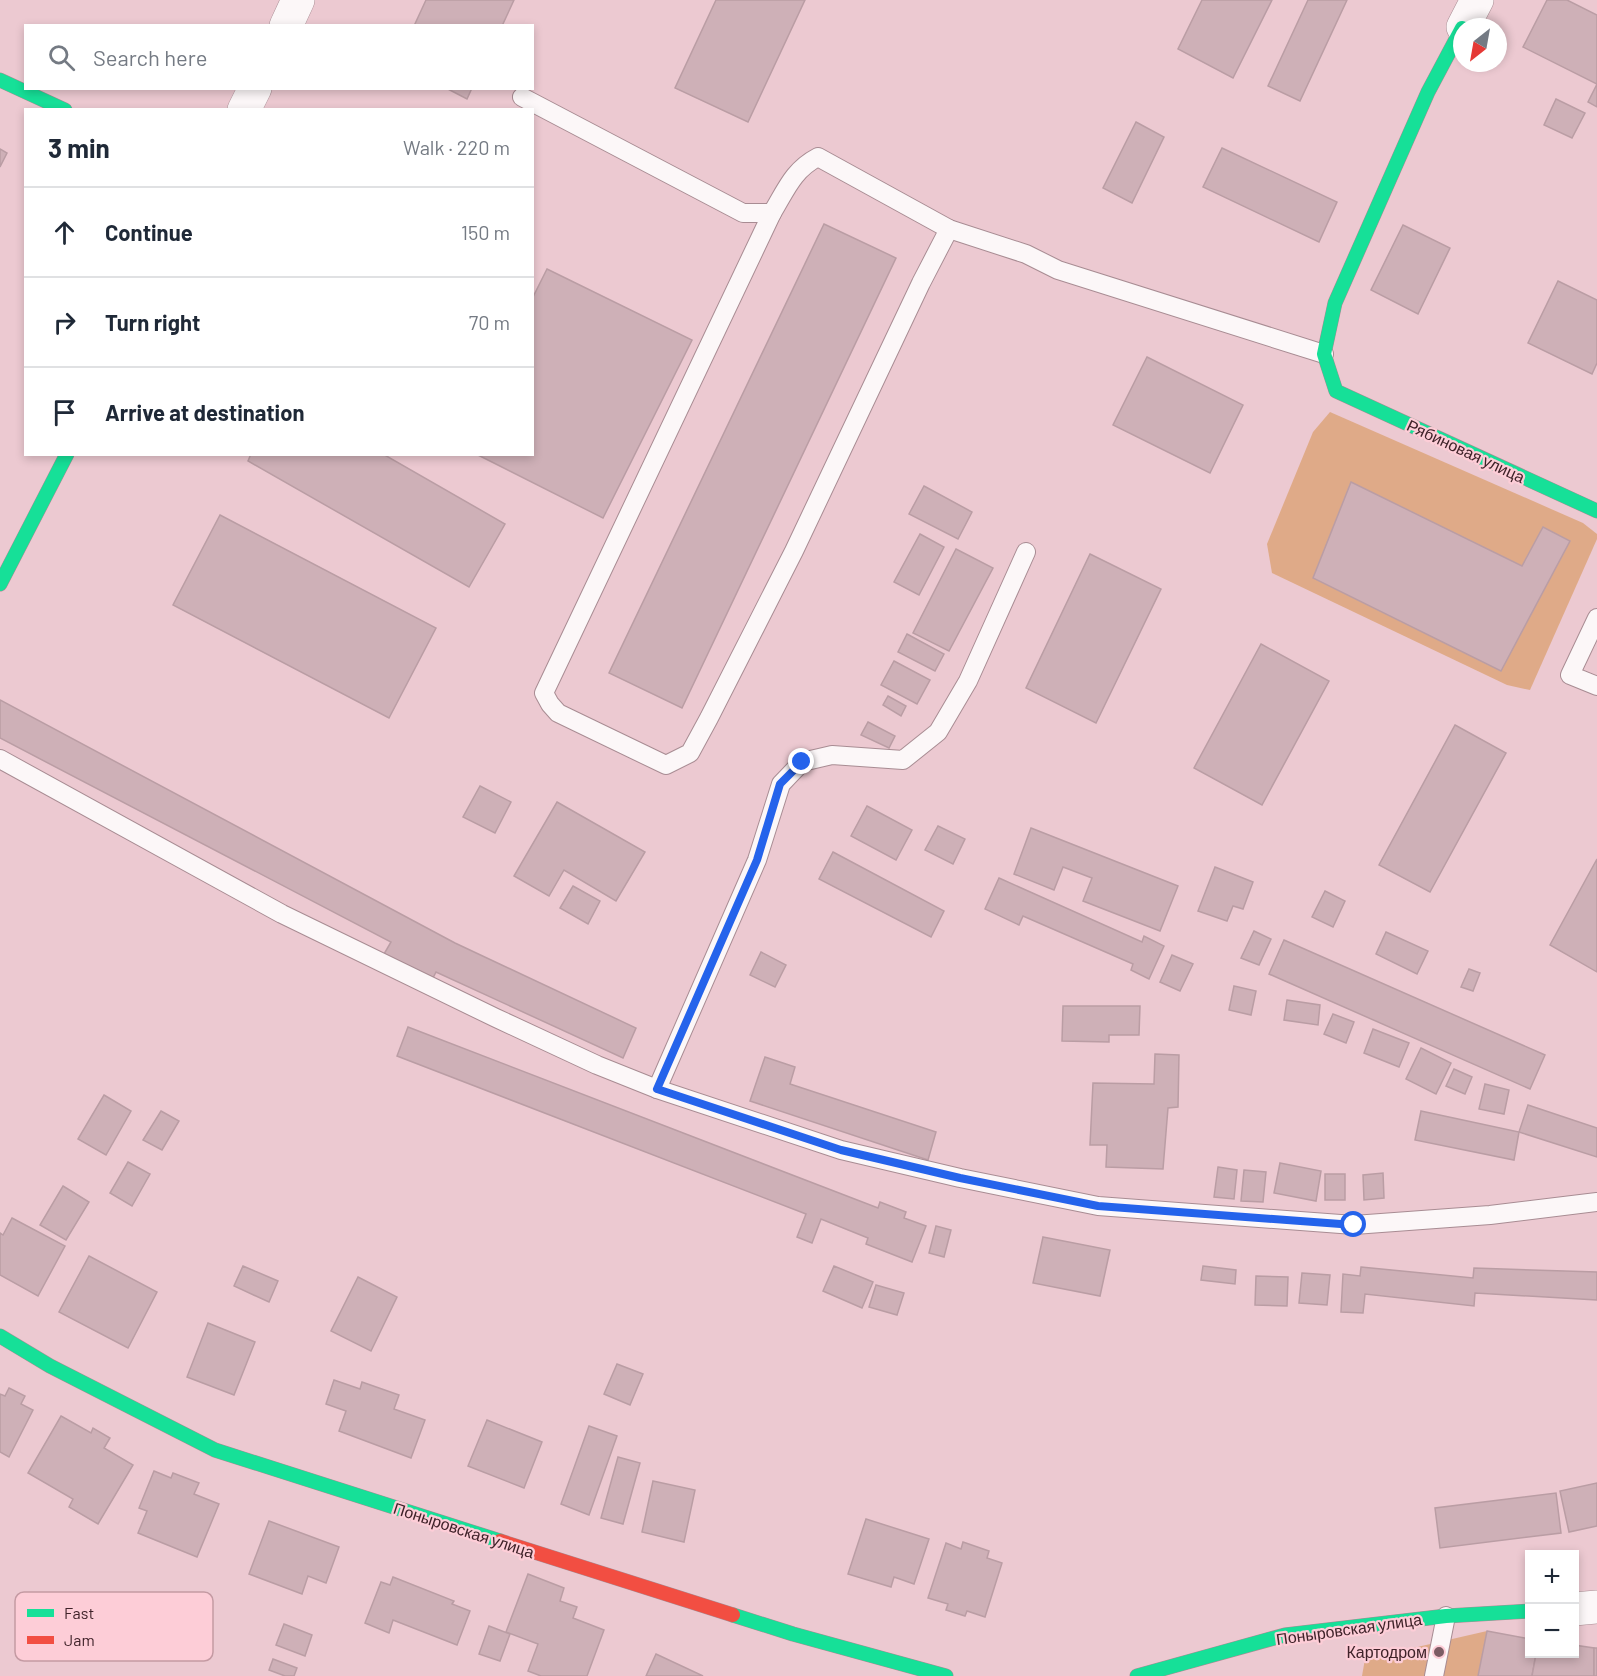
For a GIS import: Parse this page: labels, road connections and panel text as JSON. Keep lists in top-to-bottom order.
{
  "streets": {
    "street": ["Рябиновая улица", "Поныровская улица"]
  },
  "places": ["Картодром"],
  "legend": ["Fast", "Jam"],
  "north": "bottom left",
  "page": {
    "search": "Search here",
    "heading": ["3 min", "Walk · 220 m"],
    "list": [
      ["Continue", "150 m"],
      ["Turn right", "70 m"],
      "Arrive at destination"
    ],
    "map_buttons": ["+", "−"]
  }
}
